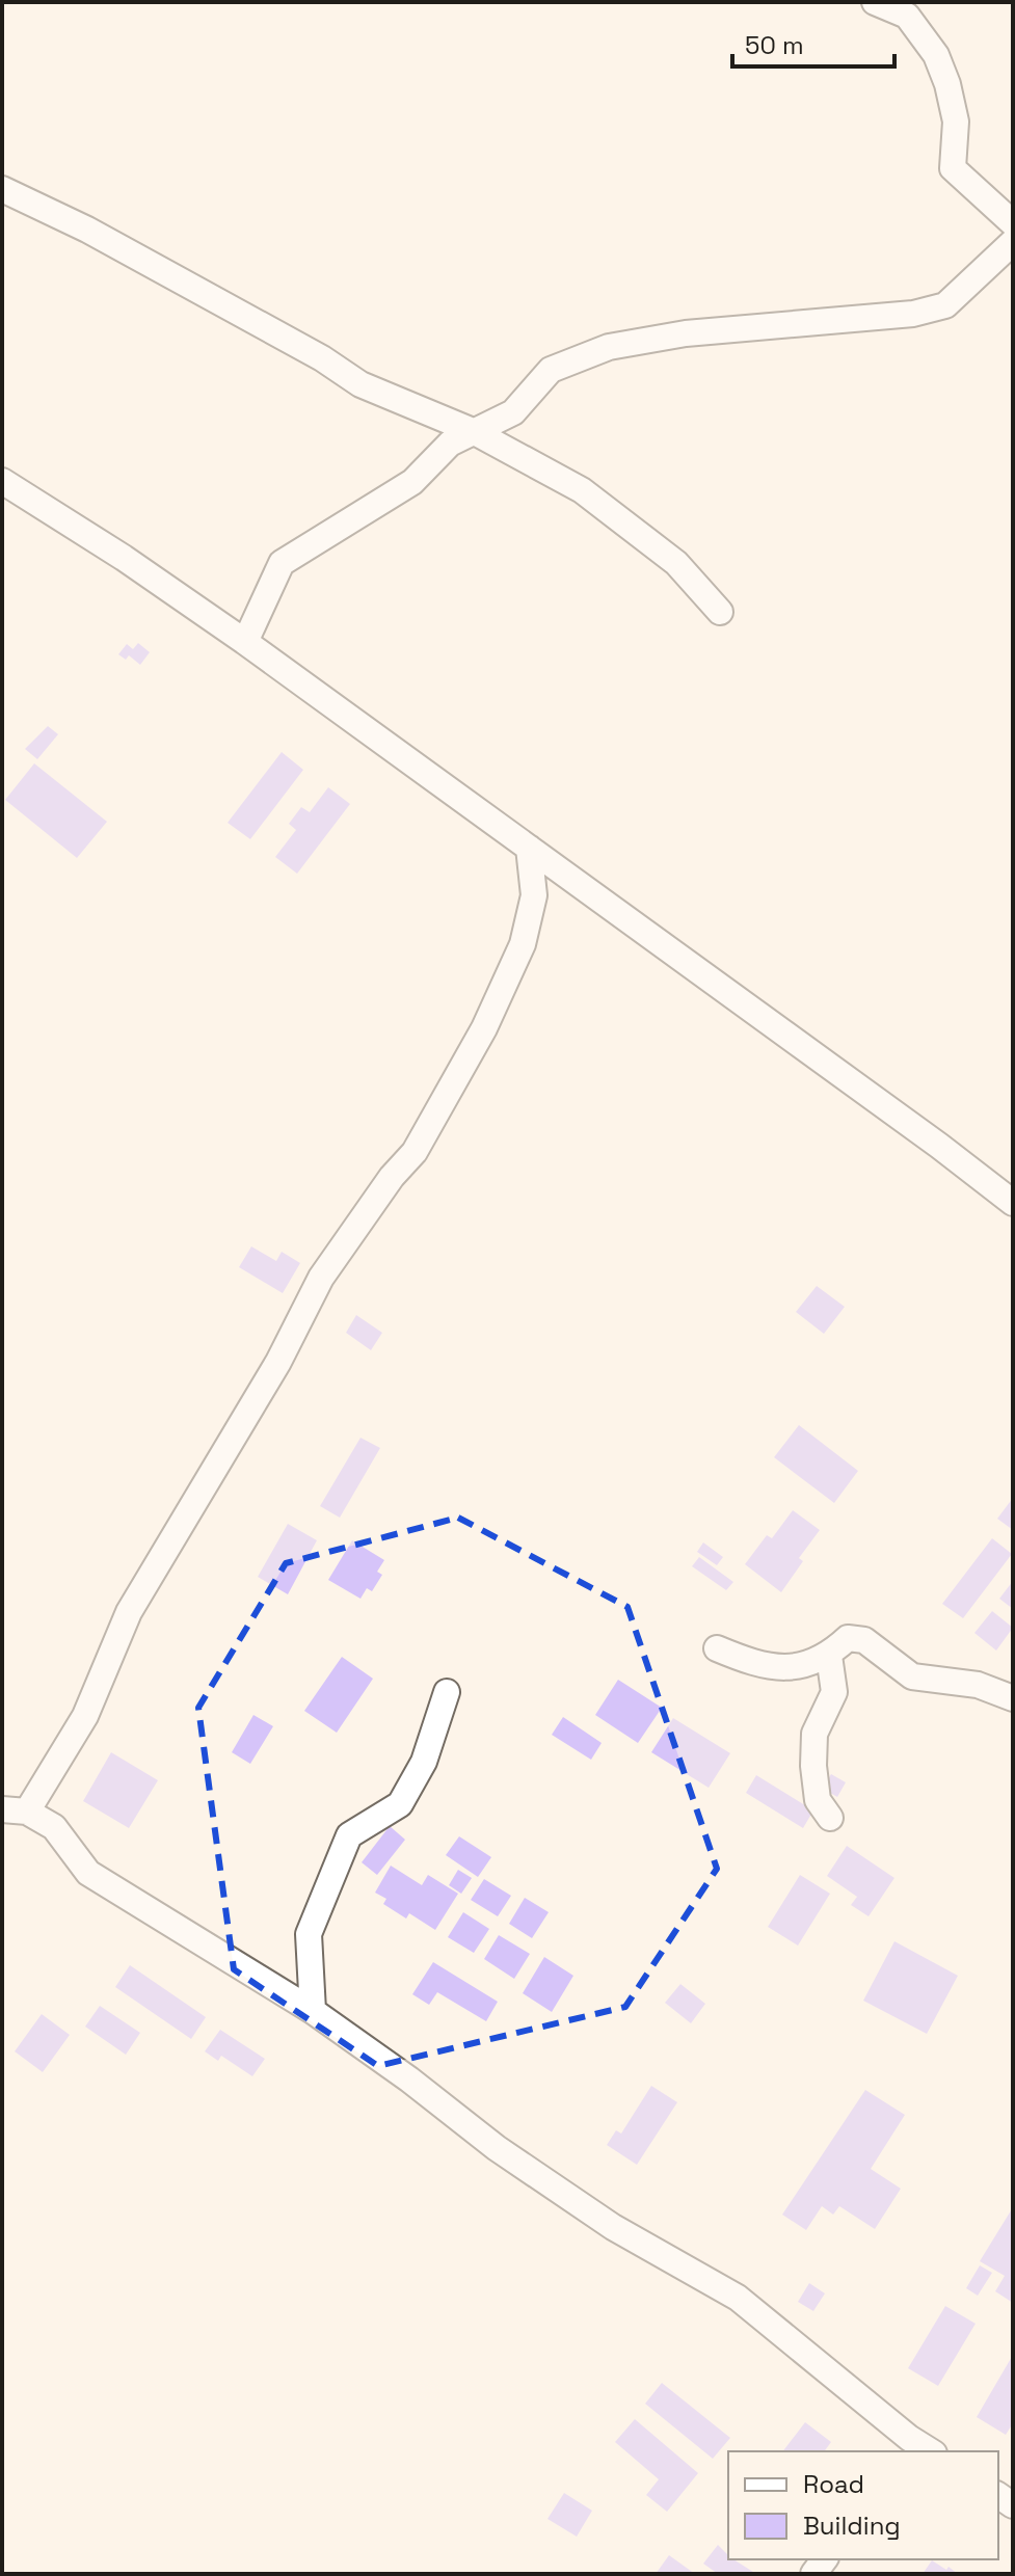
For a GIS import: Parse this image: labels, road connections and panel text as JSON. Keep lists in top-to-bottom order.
{
  "legend": ["Road", "Building"],
  "scale_bar": "50 m"
}
